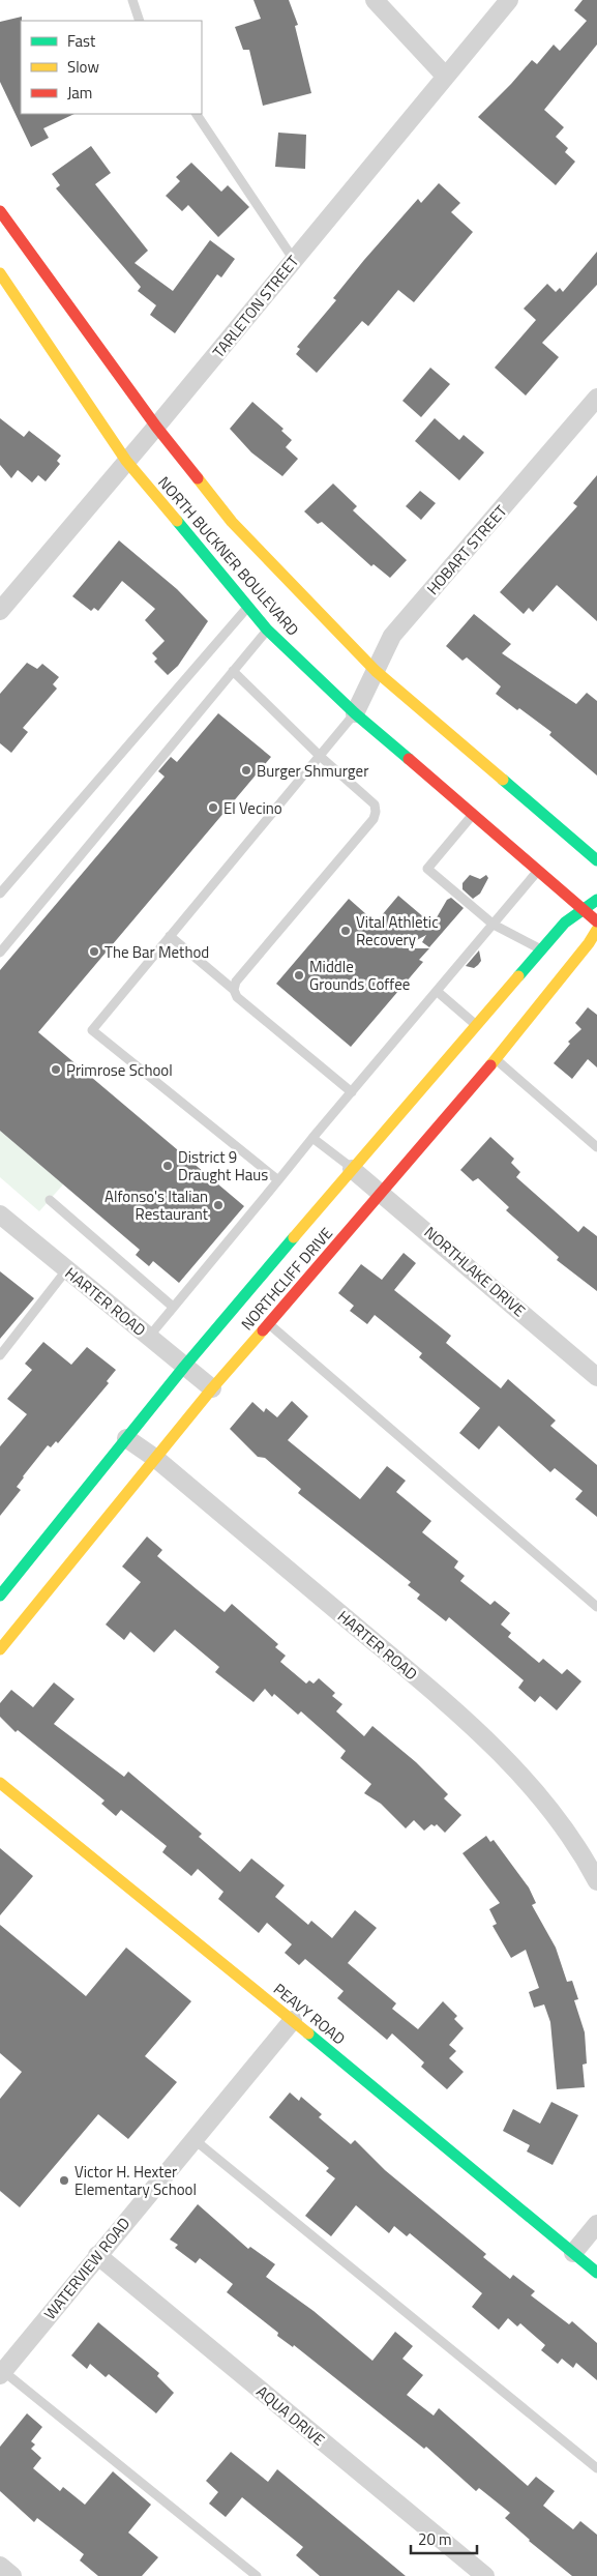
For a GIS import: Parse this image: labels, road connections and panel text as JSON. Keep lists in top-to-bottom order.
{
  "streets": {
    "street": [
      "TARLETON STREET",
      "HOBART STREET",
      "NORTH BUCKNER BOULEVARD",
      "NORTHLAKE DRIVE",
      "NORTHCLIFF DRIVE",
      "HARTER ROAD",
      "PEAVY ROAD",
      "WATERVIEW ROAD",
      "AQUA DRIVE"
    ]
  },
  "crossings": [
    ["TARLETON STREET", "NORTH BUCKNER BOULEVARD"],
    ["HOBART STREET", "NORTH BUCKNER BOULEVARD"],
    ["NORTH BUCKNER BOULEVARD", "NORTHCLIFF DRIVE"],
    ["NORTHLAKE DRIVE", "NORTHCLIFF DRIVE"],
    ["NORTHCLIFF DRIVE", "HARTER ROAD"],
    ["PEAVY ROAD", "WATERVIEW ROAD"],
    ["WATERVIEW ROAD", "AQUA DRIVE"]
  ],
  "places": [
    "Burger Shmurger",
    "El Vecino",
    "Vital Athletic Recovery",
    "The Bar Method",
    "Middle Grounds Coffee",
    "Primrose School",
    "District 9 Draught Haus",
    "Alfonso's Italian Restaurant",
    "Victor H. Hexter Elementary School"
  ],
  "legend": ["Fast", "Slow", "Jam"],
  "scale_bar": "20 m"
}
